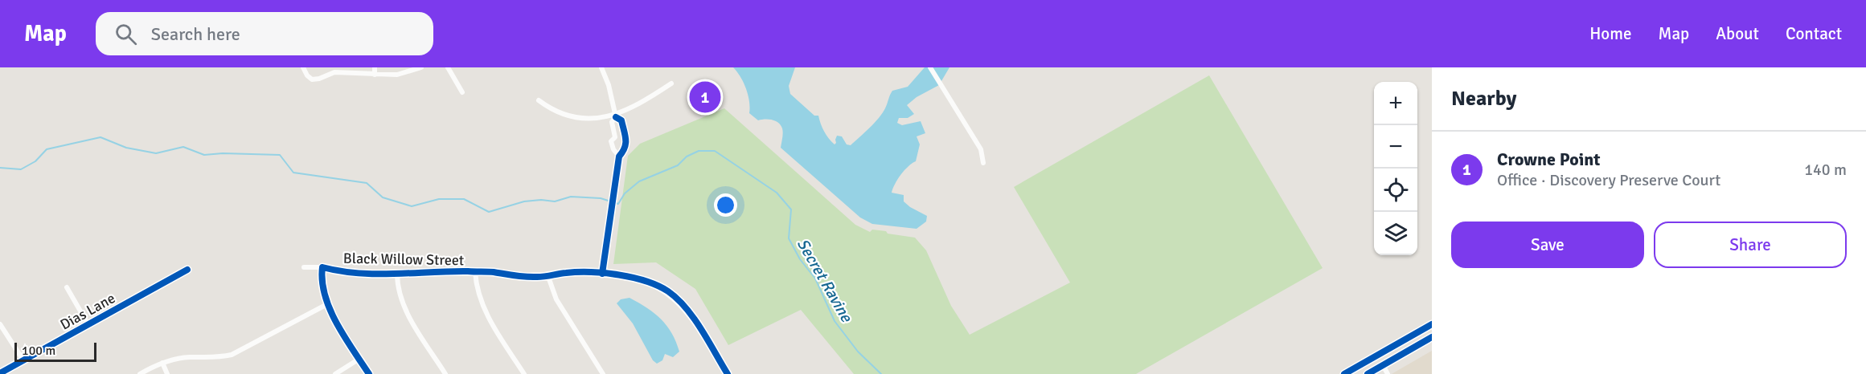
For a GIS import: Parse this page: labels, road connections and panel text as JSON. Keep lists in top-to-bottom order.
{
  "streets": {
    "street": ["Black Willow Street", "Dias Lane"]
  },
  "water": ["Secret Ravine"],
  "scale_bar": "100 m",
  "page": {
    "header": "Map",
    "search": "Search here",
    "nav": [
      "Home",
      "Map",
      "About",
      "Contact"
    ],
    "heading": "Nearby",
    "pins": "1",
    "map_buttons": ["+", "−"],
    "list": [
      {
        "mark": "1",
        "name": "Crowne Point",
        "note": "Office · Discovery Preserve Court",
        "value": "140 m"
      }
    ],
    "buttons": ["Save", "Share"],
    "scale": "100 m"
  }
}
